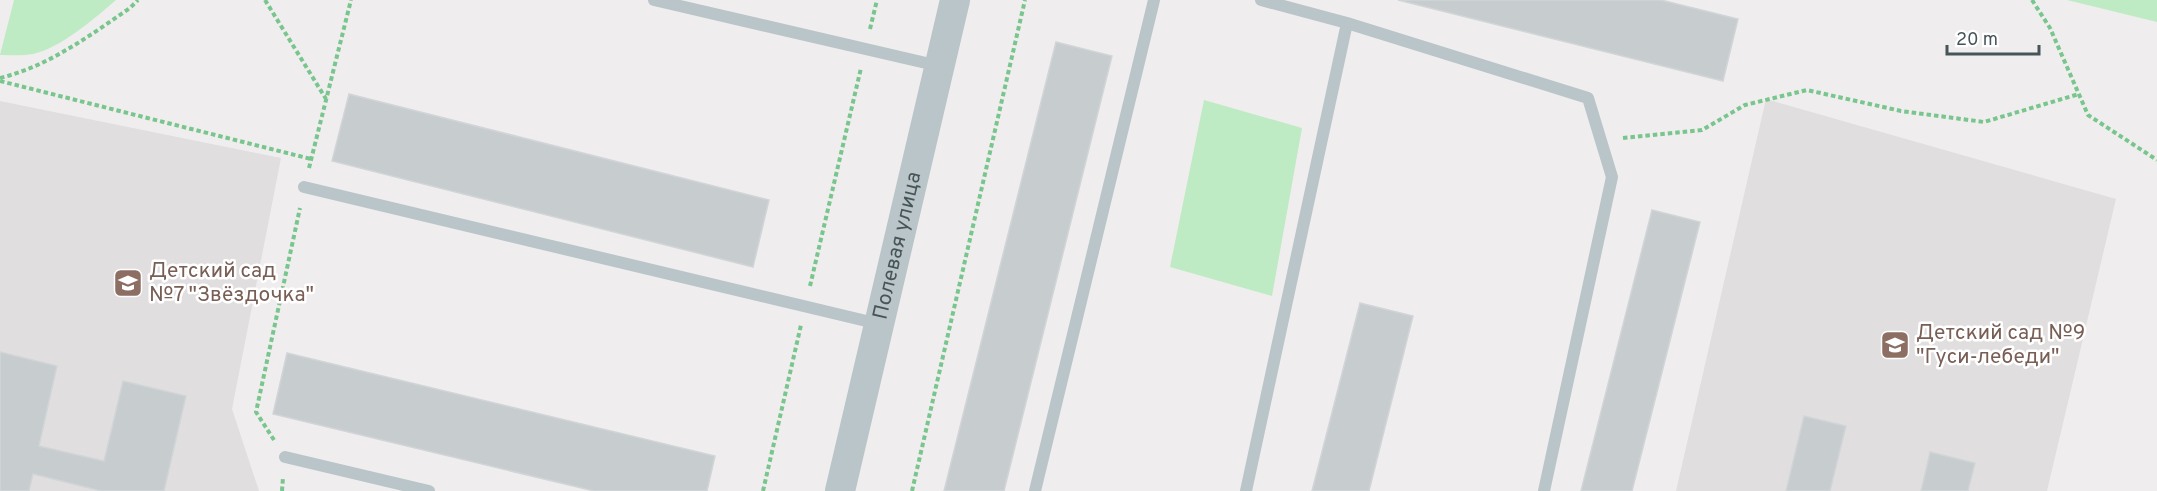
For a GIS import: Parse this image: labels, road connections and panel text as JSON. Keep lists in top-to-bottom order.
{
  "streets": {
    "street": ["Полевая улица"]
  },
  "places": {
    "school or university": ["Детский сад №7 \"Звёздочка\"", "Детский сад №9 \"Гуси-лебеди\""]
  },
  "scale_bar": "20 m"
}
